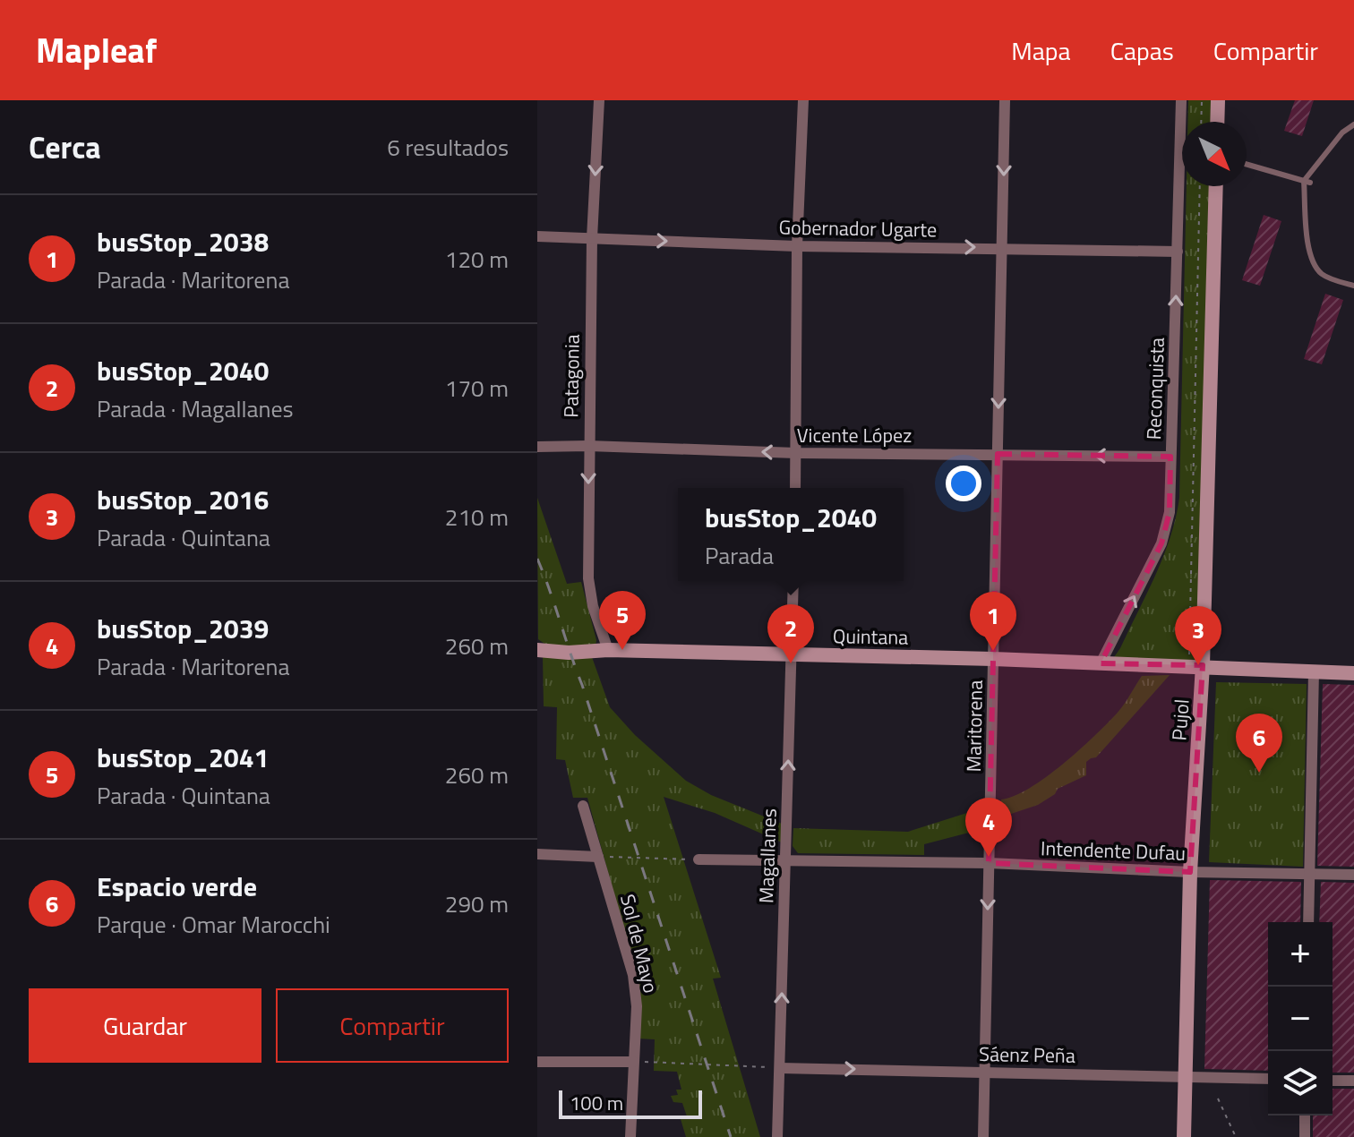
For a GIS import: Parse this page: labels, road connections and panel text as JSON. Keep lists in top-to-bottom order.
{
  "streets": {
    "main road": ["Quintana", "Pujol"],
    "street": [
      "Gobernador Ugarte",
      "Patagonia",
      "Reconquista",
      "Vicente López",
      "Maritorena",
      "Intendente Dufau",
      "Magallanes",
      "Sol de Mayo",
      "Sáenz Peña"
    ]
  },
  "crossings": [
    ["Gobernador Ugarte", "Patagonia"],
    ["Gobernador Ugarte", "Reconquista"],
    ["Gobernador Ugarte", "Maritorena"],
    ["Patagonia", "Vicente López"],
    ["Patagonia", "Quintana"],
    ["Reconquista", "Vicente López"],
    ["Reconquista", "Quintana"],
    ["Vicente López", "Maritorena"],
    ["Quintana", "Pujol"],
    ["Quintana", "Maritorena"],
    ["Quintana", "Magallanes"],
    ["Pujol", "Intendente Dufau"],
    ["Pujol", "Sáenz Peña"],
    ["Maritorena", "Intendente Dufau"],
    ["Maritorena", "Sáenz Peña"],
    ["Intendente Dufau", "Magallanes"],
    ["Magallanes", "Sáenz Peña"]
  ],
  "one_way": [
    "Gobernador Ugarte",
    "Patagonia",
    "Reconquista",
    "Vicente López",
    "Maritorena",
    "Magallanes",
    "Sáenz Peña"
  ],
  "scale_bar": "100 m",
  "north": "bottom right",
  "page": {
    "header": "Mapleaf",
    "nav": ["Mapa", "Capas", "Compartir"],
    "heading": ["Cerca", "6 resultados"],
    "list": [
      {
        "mark": "1",
        "name": "busStop_2038",
        "note": "Parada · Maritorena",
        "value": "120 m"
      },
      {
        "mark": "2",
        "name": "busStop_2040",
        "note": "Parada · Magallanes",
        "value": "170 m"
      },
      {
        "mark": "3",
        "name": "busStop_2016",
        "note": "Parada · Quintana",
        "value": "210 m"
      },
      {
        "mark": "4",
        "name": "busStop_2039",
        "note": "Parada · Maritorena",
        "value": "260 m"
      },
      {
        "mark": "5",
        "name": "busStop_2041",
        "note": "Parada · Quintana",
        "value": "260 m"
      },
      {
        "mark": "6",
        "name": "Espacio verde",
        "note": "Parque · Omar Marocchi",
        "value": "290 m"
      }
    ],
    "popup": ["busStop_2040", "Parada"],
    "pins": [
      "5",
      "1",
      "2",
      "3",
      "6",
      "4"
    ],
    "map_buttons": ["+", "−"],
    "buttons": ["Guardar", "Compartir"],
    "scale": "100 m"
  }
}
